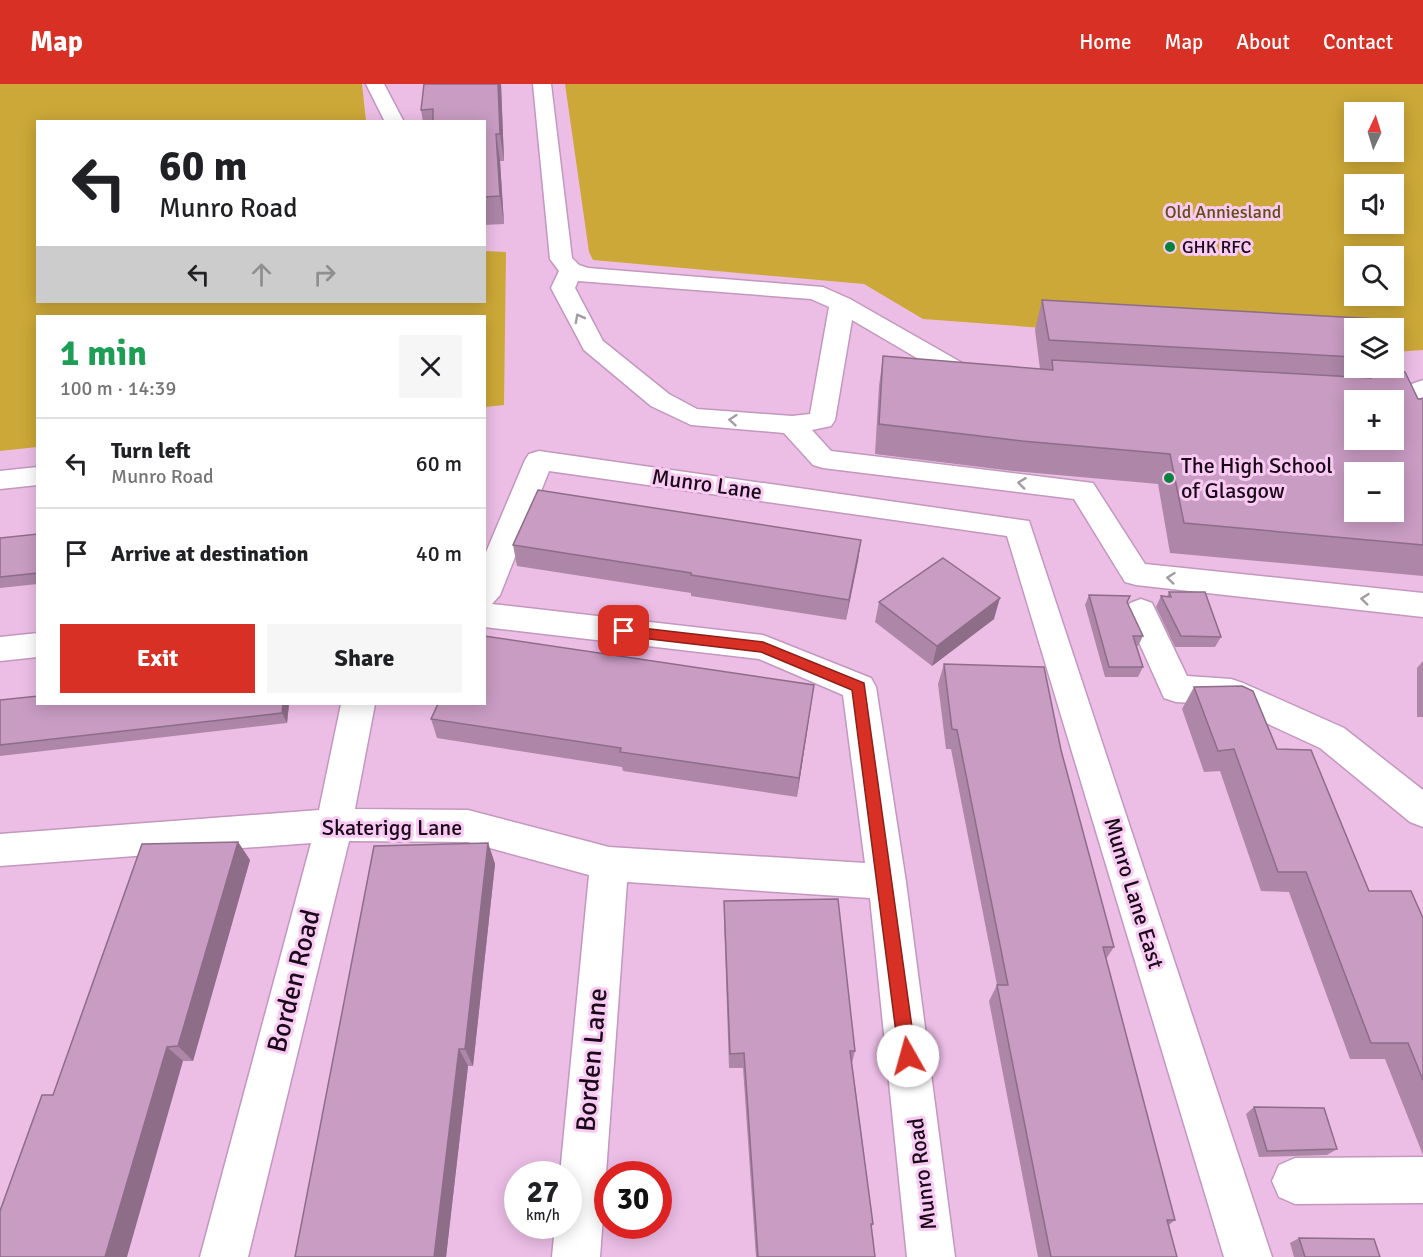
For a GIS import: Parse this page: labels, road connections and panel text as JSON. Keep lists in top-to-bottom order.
{
  "streets": {
    "street": [
      "Munro Lane",
      "Skaterigg Lane",
      "Munro Lane East",
      "Borden Road",
      "Borden Lane",
      "Munro Road"
    ]
  },
  "crossings": [
    ["Munro Lane", "Munro Lane East"],
    ["Skaterigg Lane", "Borden Road"],
    ["Skaterigg Lane", "Borden Lane"],
    ["Skaterigg Lane", "Munro Road"]
  ],
  "parks": ["Old Anniesland"],
  "places": ["GHK RFC", "The High School of Glasgow"],
  "north": "top",
  "page": {
    "header": "Map",
    "nav": [
      "Home",
      "Map",
      "About",
      "Contact"
    ],
    "map_buttons": ["+", "−"],
    "turn": ["60 m", "Munro Road"],
    "heading": ["1 min", "100 m · 14:39"],
    "list": [
      {
        "name": "Turn left",
        "note": "Munro Road",
        "value": "60 m"
      },
      {
        "name": "Arrive at destination",
        "value": "40 m"
      }
    ],
    "buttons": ["Exit", "Share"],
    "speed": "27 km/h",
    "limit": "30"
  }
}
